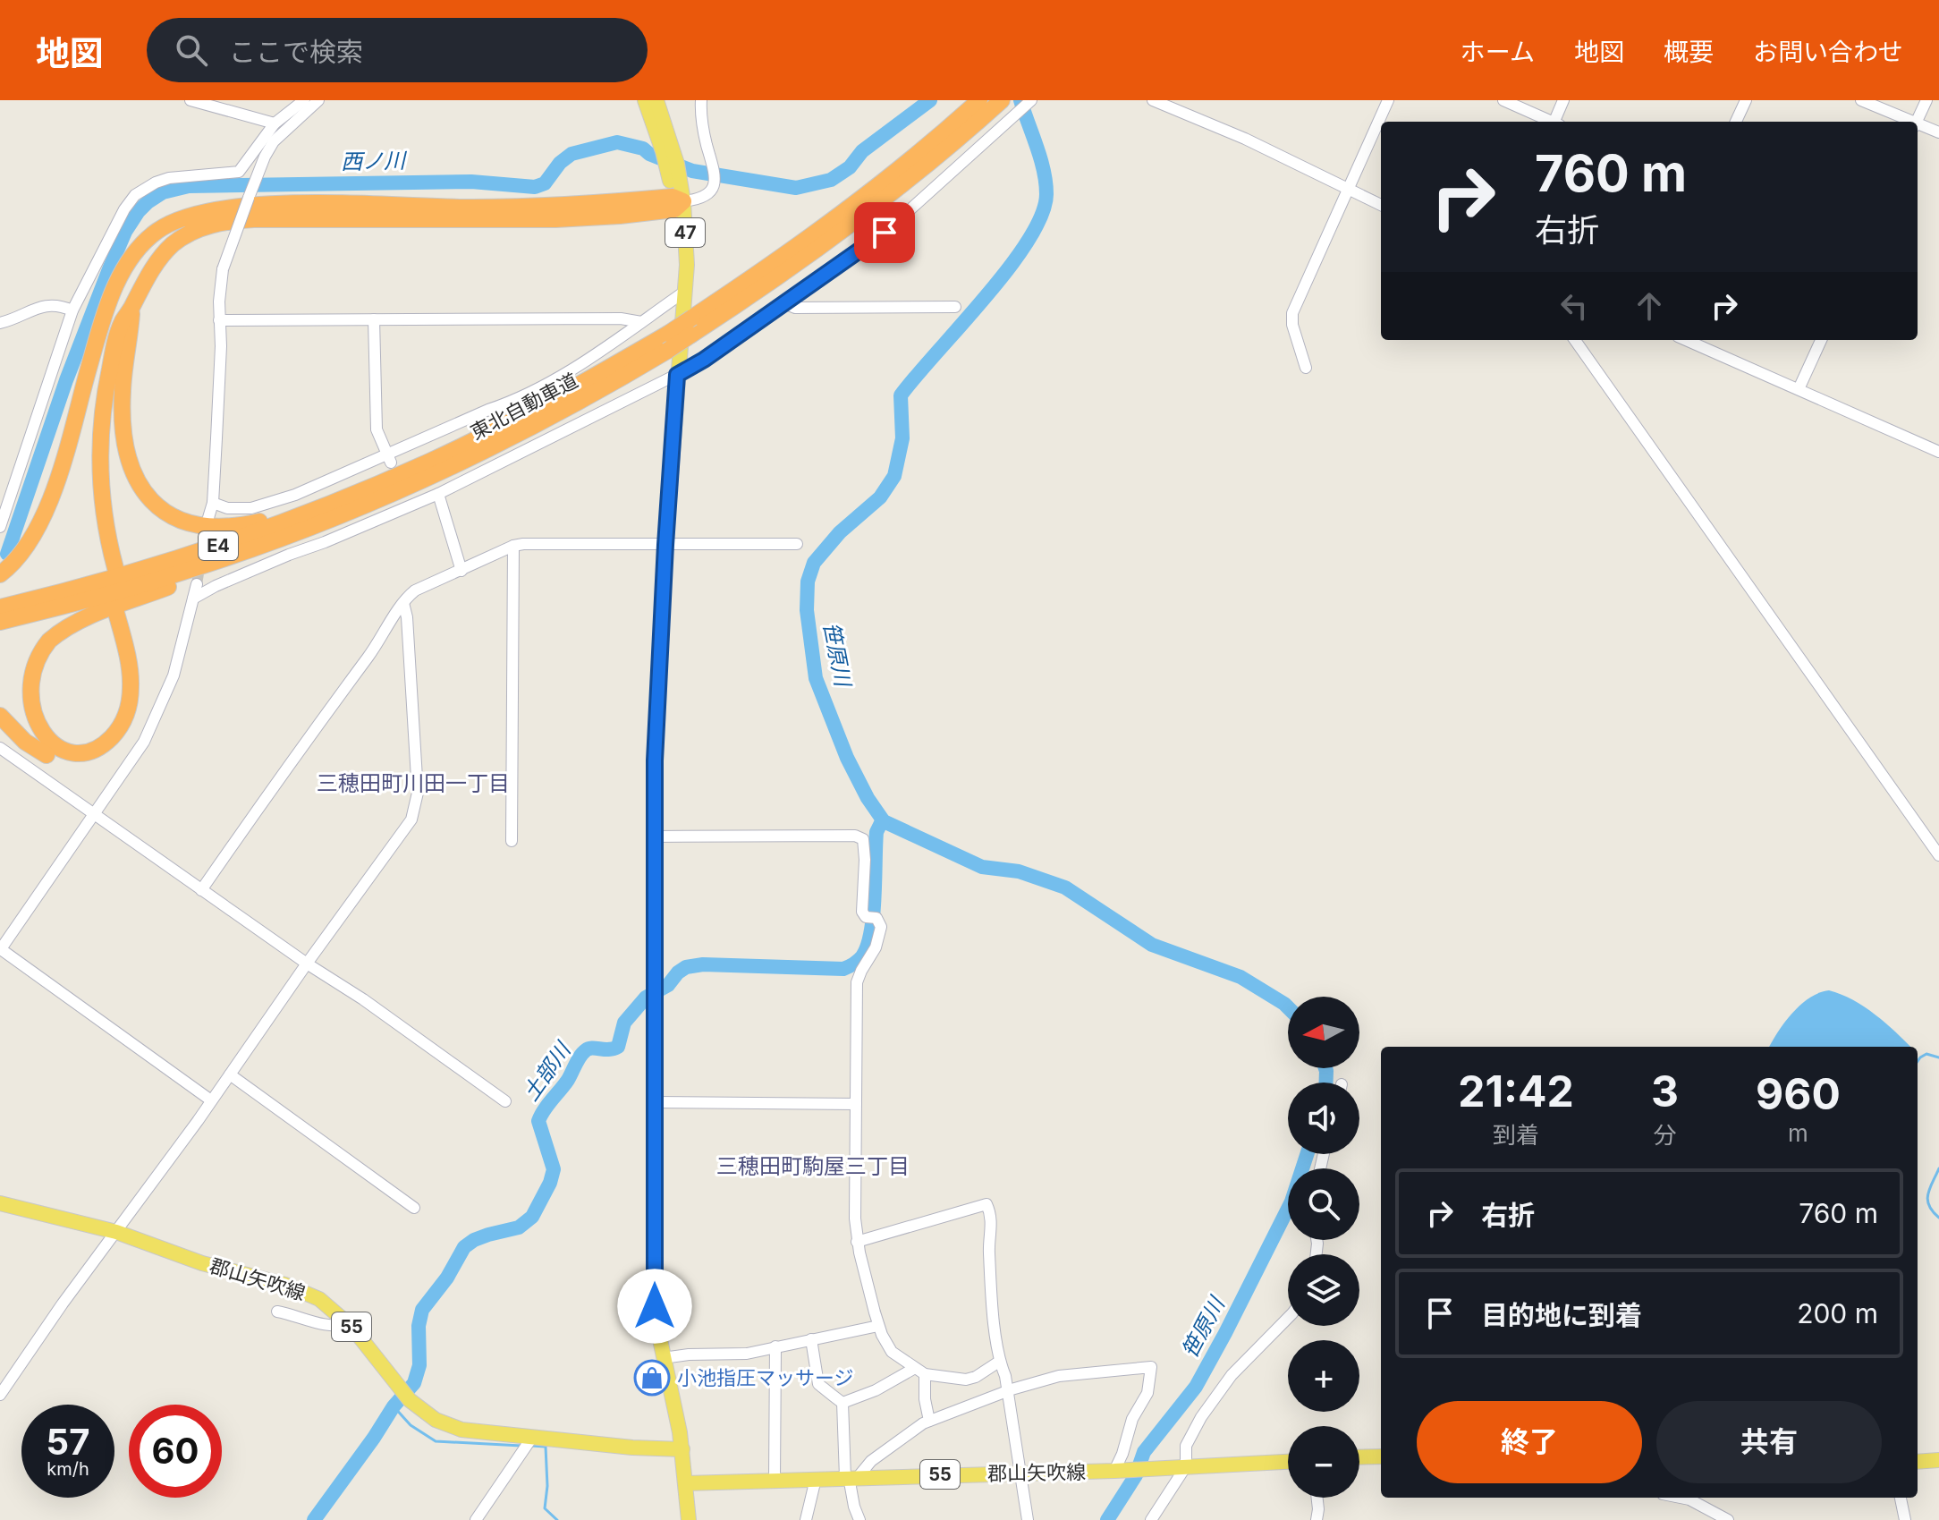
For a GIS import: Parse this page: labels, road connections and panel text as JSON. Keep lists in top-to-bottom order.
{
  "streets": {
    "highway": ["東北自動車道", "E4"],
    "main road": ["47", "郡山矢吹線", "55"]
  },
  "crossings": [
    ["47", "郡山矢吹線"]
  ],
  "districts": ["三穂田町川田一丁目", "三穂田町駒屋三丁目"],
  "water": ["西ノ川", "笹原川", "土部川"],
  "places": {
    "shop": ["小池指圧マッサージ"]
  },
  "north": "left",
  "page": {
    "header": "地図",
    "search": "ここで検索",
    "nav": [
      "ホーム",
      "地図",
      "概要",
      "お問い合わせ"
    ],
    "turn": ["760 m", "右折"],
    "map_buttons": ["+", "−"],
    "eta": [
      "21:42",
      "到着",
      "3",
      "分",
      "960",
      "m"
    ],
    "list": [
      {
        "name": "右折",
        "value": "760 m"
      },
      {
        "name": "目的地に到着",
        "value": "200 m"
      }
    ],
    "buttons": ["終了", "共有"],
    "speed": "57 km/h",
    "limit": "60"
  }
}
